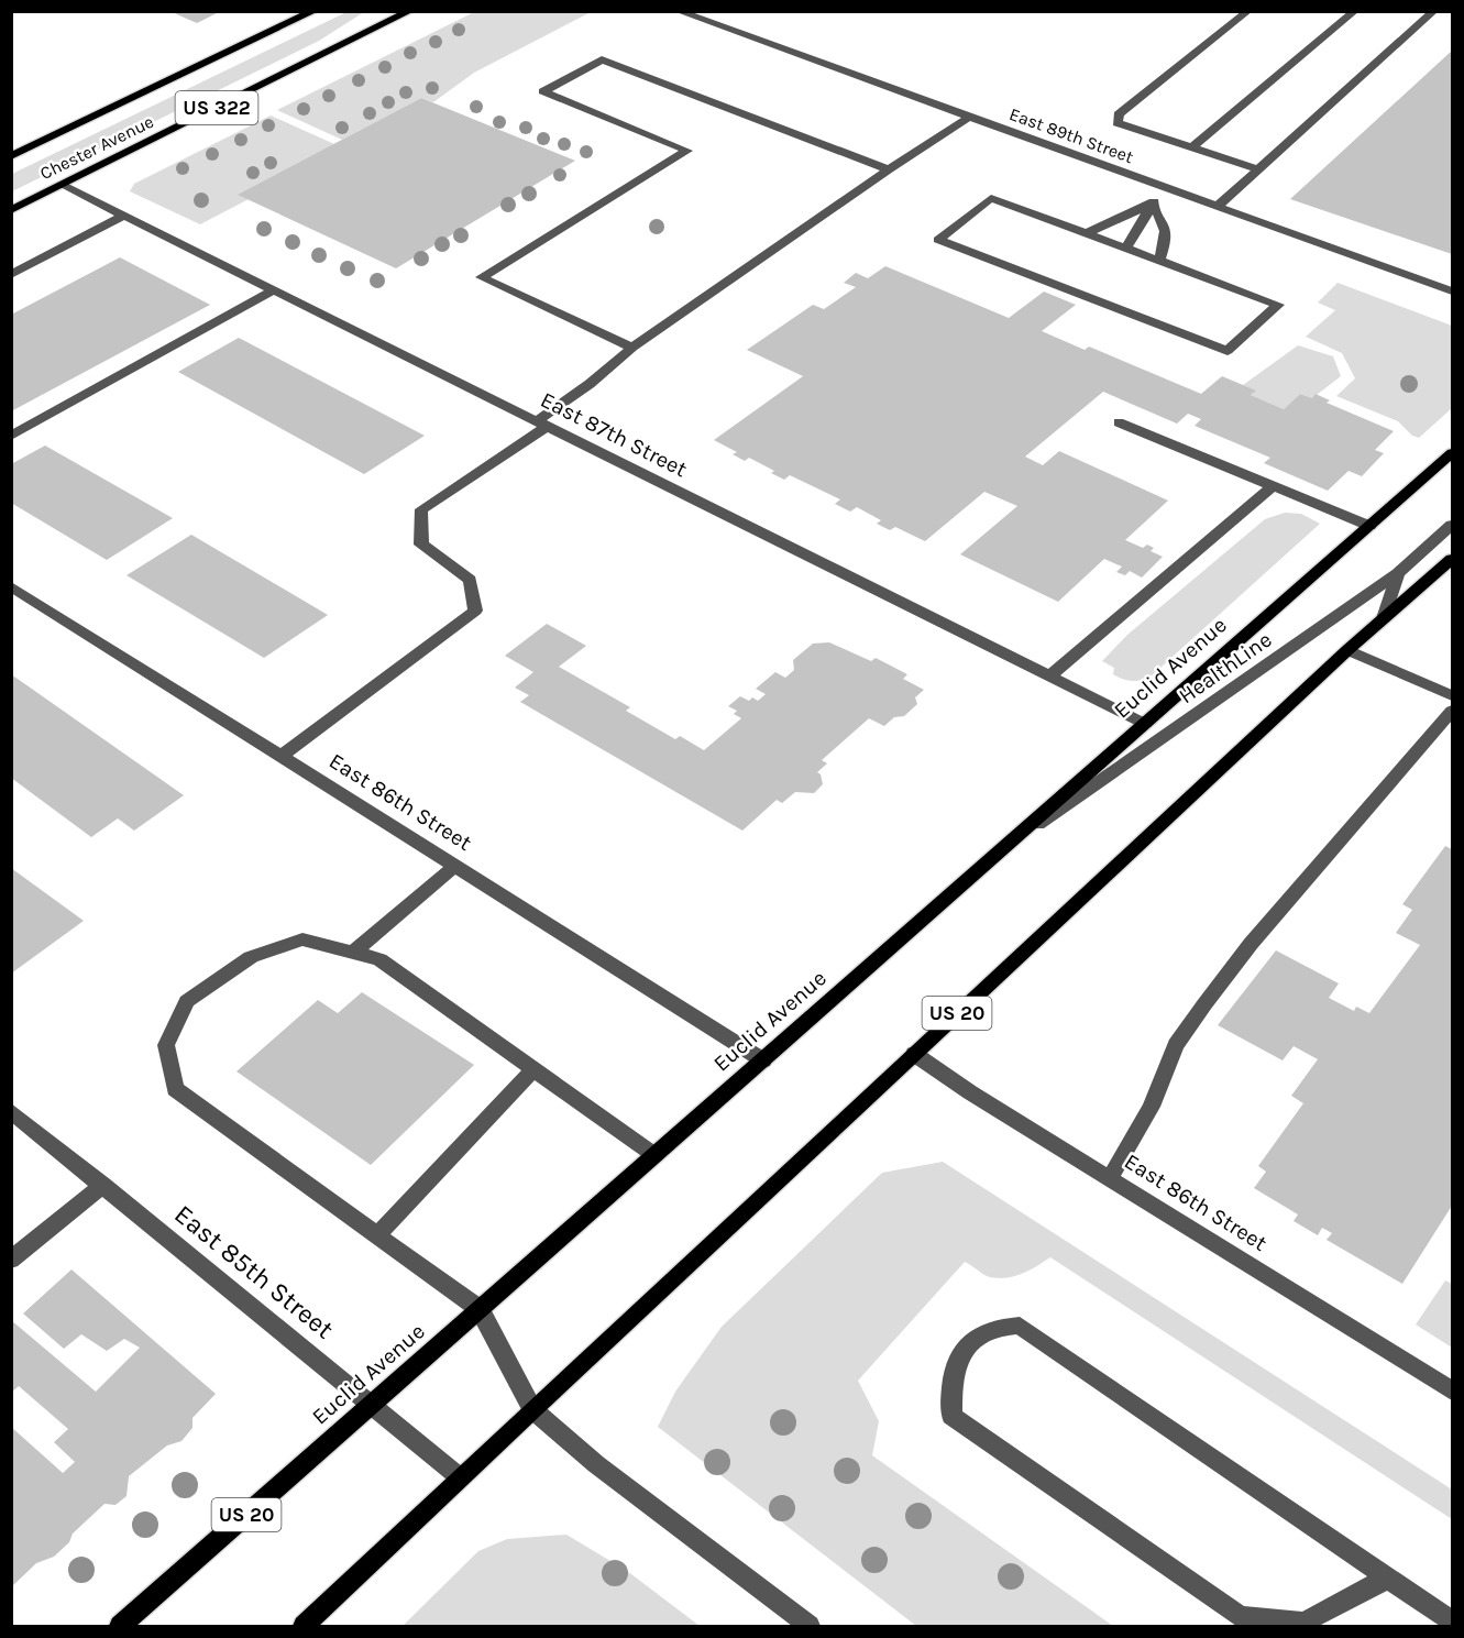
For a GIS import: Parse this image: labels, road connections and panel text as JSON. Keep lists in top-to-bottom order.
{
  "streets": {
    "main road": [
      "US 322",
      "Chester Avenue",
      "Euclid Avenue",
      "US 20"
    ],
    "street": [
      "East 89th Street",
      "East 87th Street",
      "HealthLine",
      "East 86th Street",
      "East 85th Street"
    ]
  },
  "crossings": [
    ["Chester Avenue", "East 87th Street"],
    ["East 87th Street", "Euclid Avenue"],
    ["Euclid Avenue", "HealthLine"],
    ["Euclid Avenue", "East 86th Street"],
    ["Euclid Avenue", "East 85th Street"],
    ["East 86th Street", "US 20"],
    ["US 20", "East 85th Street"]
  ]
}
